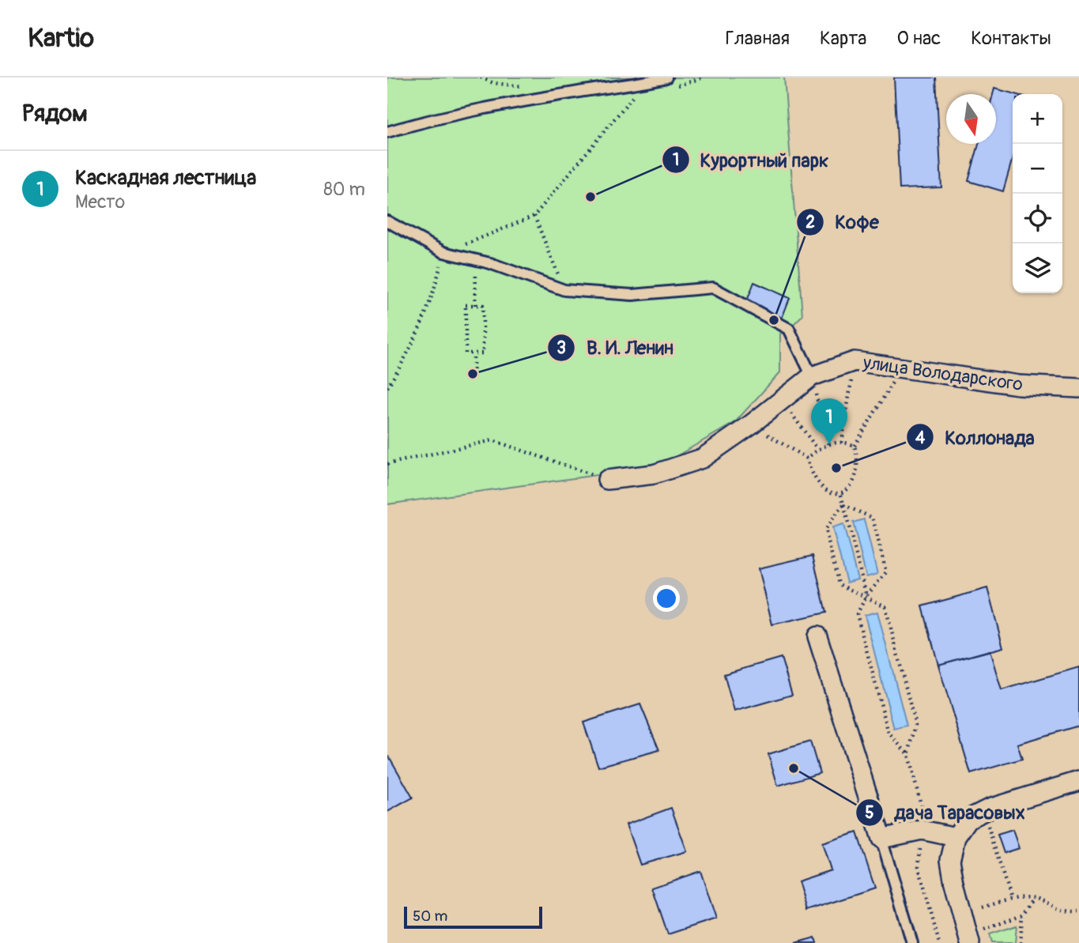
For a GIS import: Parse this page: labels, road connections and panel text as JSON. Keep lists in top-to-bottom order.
{
  "streets": {
    "street": ["улица Володарского"]
  },
  "places": [
    "Курортный парк",
    "Кофе",
    "В. И. Ленин",
    "Коллонада",
    "дача Тарасовых"
  ],
  "scale_bar": "50 m",
  "north": "bottom",
  "page": {
    "header": "Kartio",
    "nav": [
      "Главная",
      "Карта",
      "О нас",
      "Контакты"
    ],
    "heading": "Рядом",
    "map_buttons": ["+", "−"],
    "list": [
      {
        "mark": "1",
        "name": "Каскадная лестница",
        "note": "Место",
        "value": "80 m"
      }
    ],
    "pins": "1",
    "scale": "50 m"
  }
}
